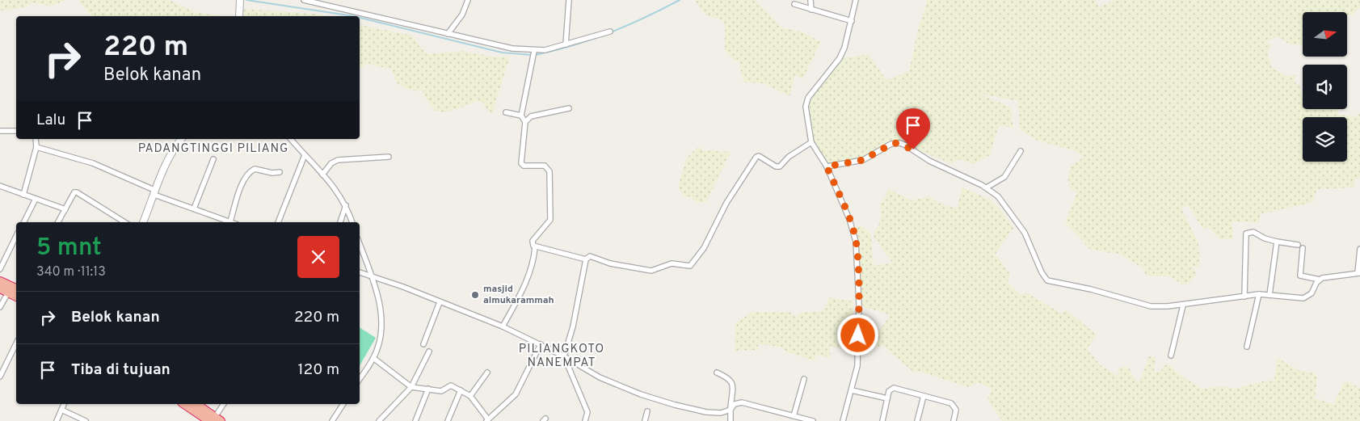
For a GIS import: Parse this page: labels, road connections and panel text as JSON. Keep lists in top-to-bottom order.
{
  "districts": ["PADANGTINGGI PILIANG", "PILIANGKOTO NANEMPAT"],
  "places": ["masjid almukarammah"],
  "north": "right",
  "page": {
    "turn": ["220 m", "Belok kanan"],
    "then": "Lalu",
    "heading": ["5 mnt", "340 m · 11:13"],
    "list": [
      {
        "name": "Belok kanan",
        "value": "220 m"
      },
      {
        "name": "Tiba di tujuan",
        "value": "120 m"
      }
    ]
  }
}
